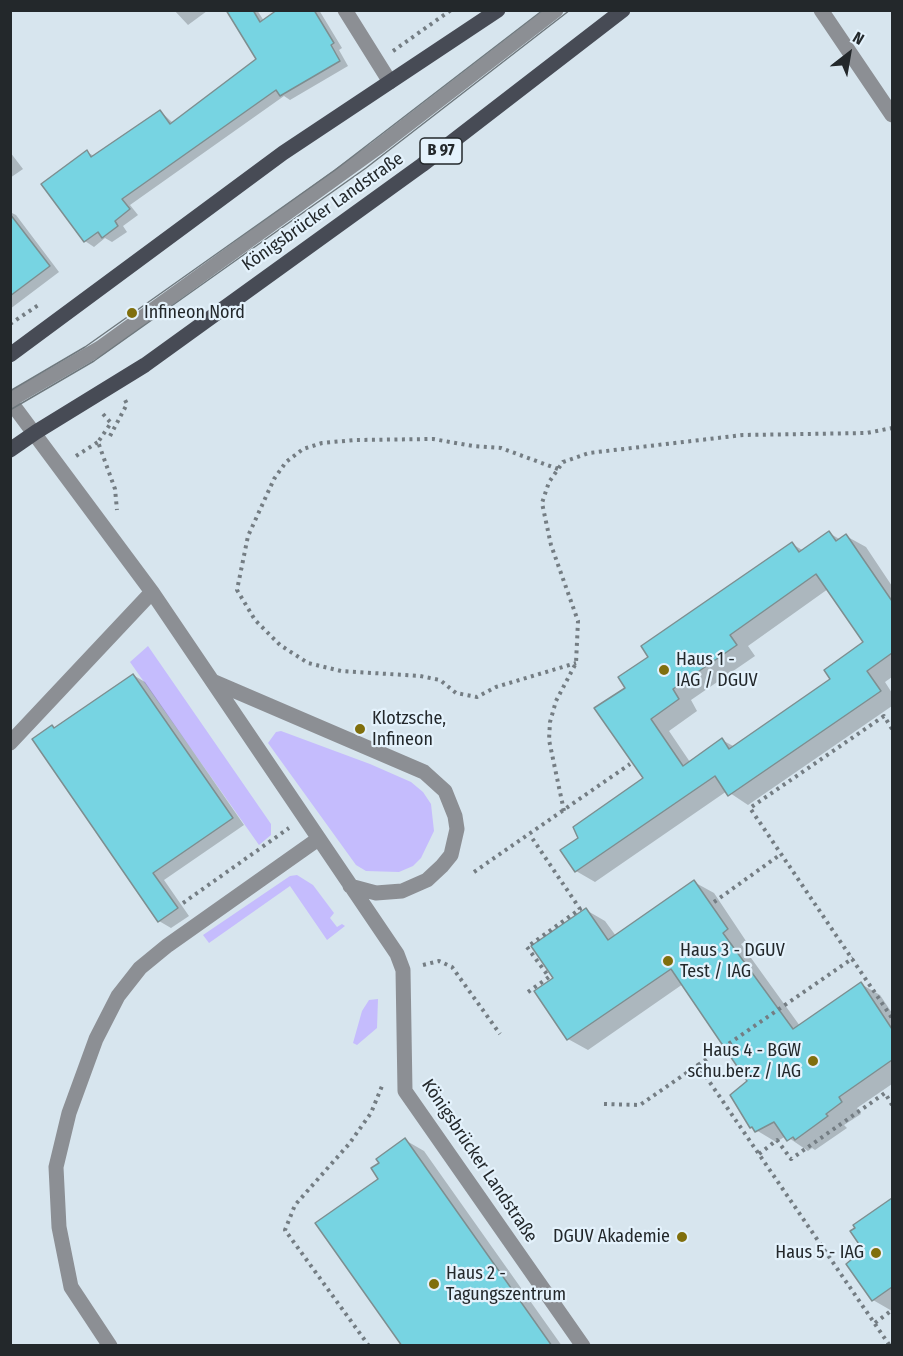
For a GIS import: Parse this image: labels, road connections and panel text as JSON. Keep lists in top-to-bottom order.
{
  "streets": {
    "main road": ["B 97", "Königsbrücker Landstraße"]
  },
  "crossings": [
    ["B 97", "Königsbrücker Landstraße"]
  ],
  "places": [
    "Infineon Nord",
    "Haus 1 - IAG / DGUV",
    "Klotzsche, Infineon",
    "Haus 3 - DGUV Test / IAG",
    "Haus 4 - BGW schu.ber.z / IAG",
    "DGUV Akademie",
    "Haus 5 - IAG",
    "Haus 2 - Tagungszentrum"
  ],
  "north": "top right"
}
